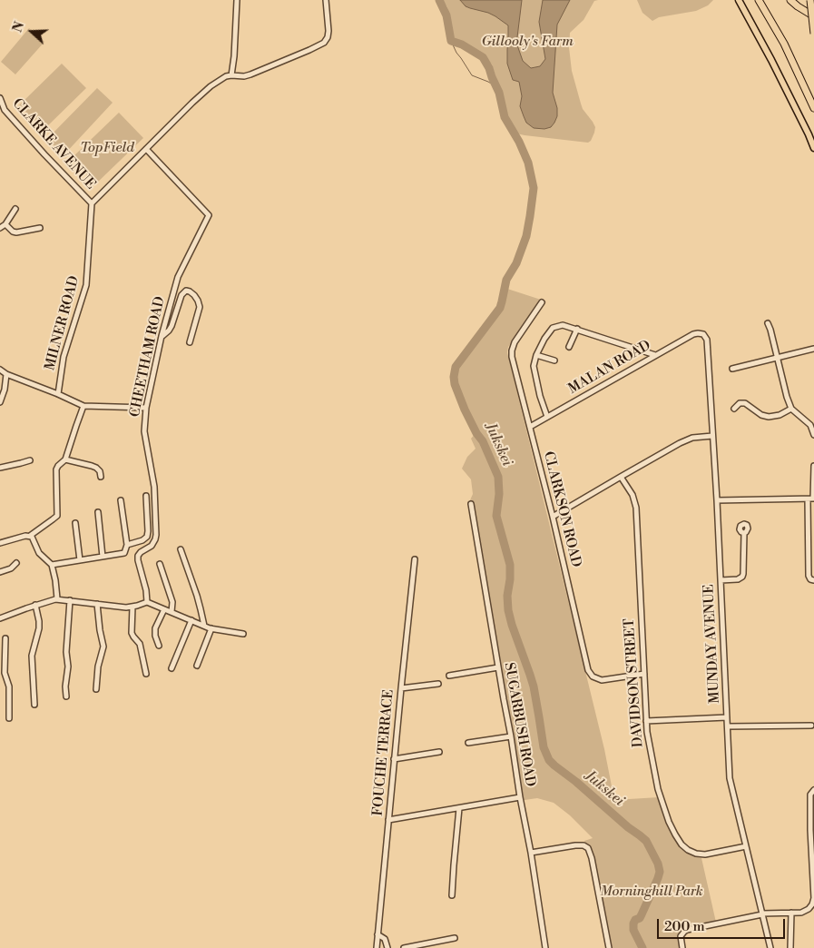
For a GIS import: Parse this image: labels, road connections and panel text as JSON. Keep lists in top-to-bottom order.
{
  "streets": {
    "street": [
      "CLARKE AVENUE",
      "MILNER ROAD",
      "CHEETHAM ROAD",
      "MALAN ROAD",
      "CLARKSON ROAD",
      "MUNDAY AVENUE",
      "DAVIDSON STREET",
      "SUGARBUSH ROAD",
      "FOUCHE TERRACE"
    ]
  },
  "crossings": [
    ["CLARKE AVENUE", "MILNER ROAD"],
    ["MALAN ROAD", "CLARKSON ROAD"],
    ["MALAN ROAD", "MUNDAY AVENUE"],
    ["CLARKSON ROAD", "DAVIDSON STREET"],
    ["MUNDAY AVENUE", "DAVIDSON STREET"]
  ],
  "water": ["Jukskei"],
  "parks": ["Gillooly's Farm", "TopField", "Morninghill Park"],
  "scale_bar": "200 m",
  "north": "left"
}
